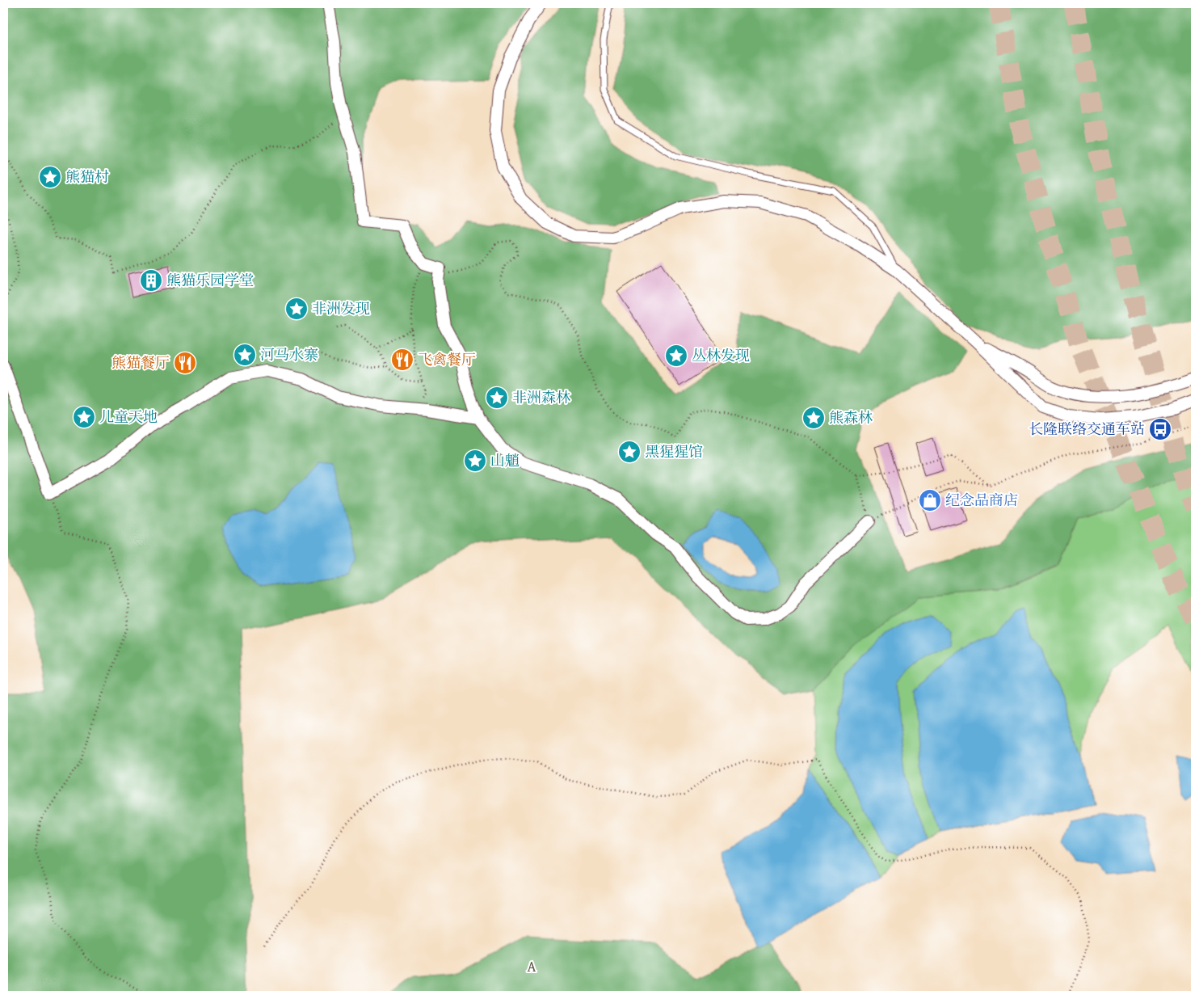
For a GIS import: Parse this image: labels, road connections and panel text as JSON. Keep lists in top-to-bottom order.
{
  "parks": ["A"],
  "places": {
    "place": [
      "熊猫村",
      "非洲发现",
      "河马水寨",
      "丛林发现",
      "非洲森林",
      "儿童天地",
      "熊森林",
      "黑猩猩馆",
      "山魈"
    ],
    "building": ["熊猫乐园学堂"],
    "restaurant": ["飞禽餐厅", "熊猫餐厅"],
    "bus stop": ["长隆联络交通车站"],
    "shop": ["纪念品商店"]
  }
}
